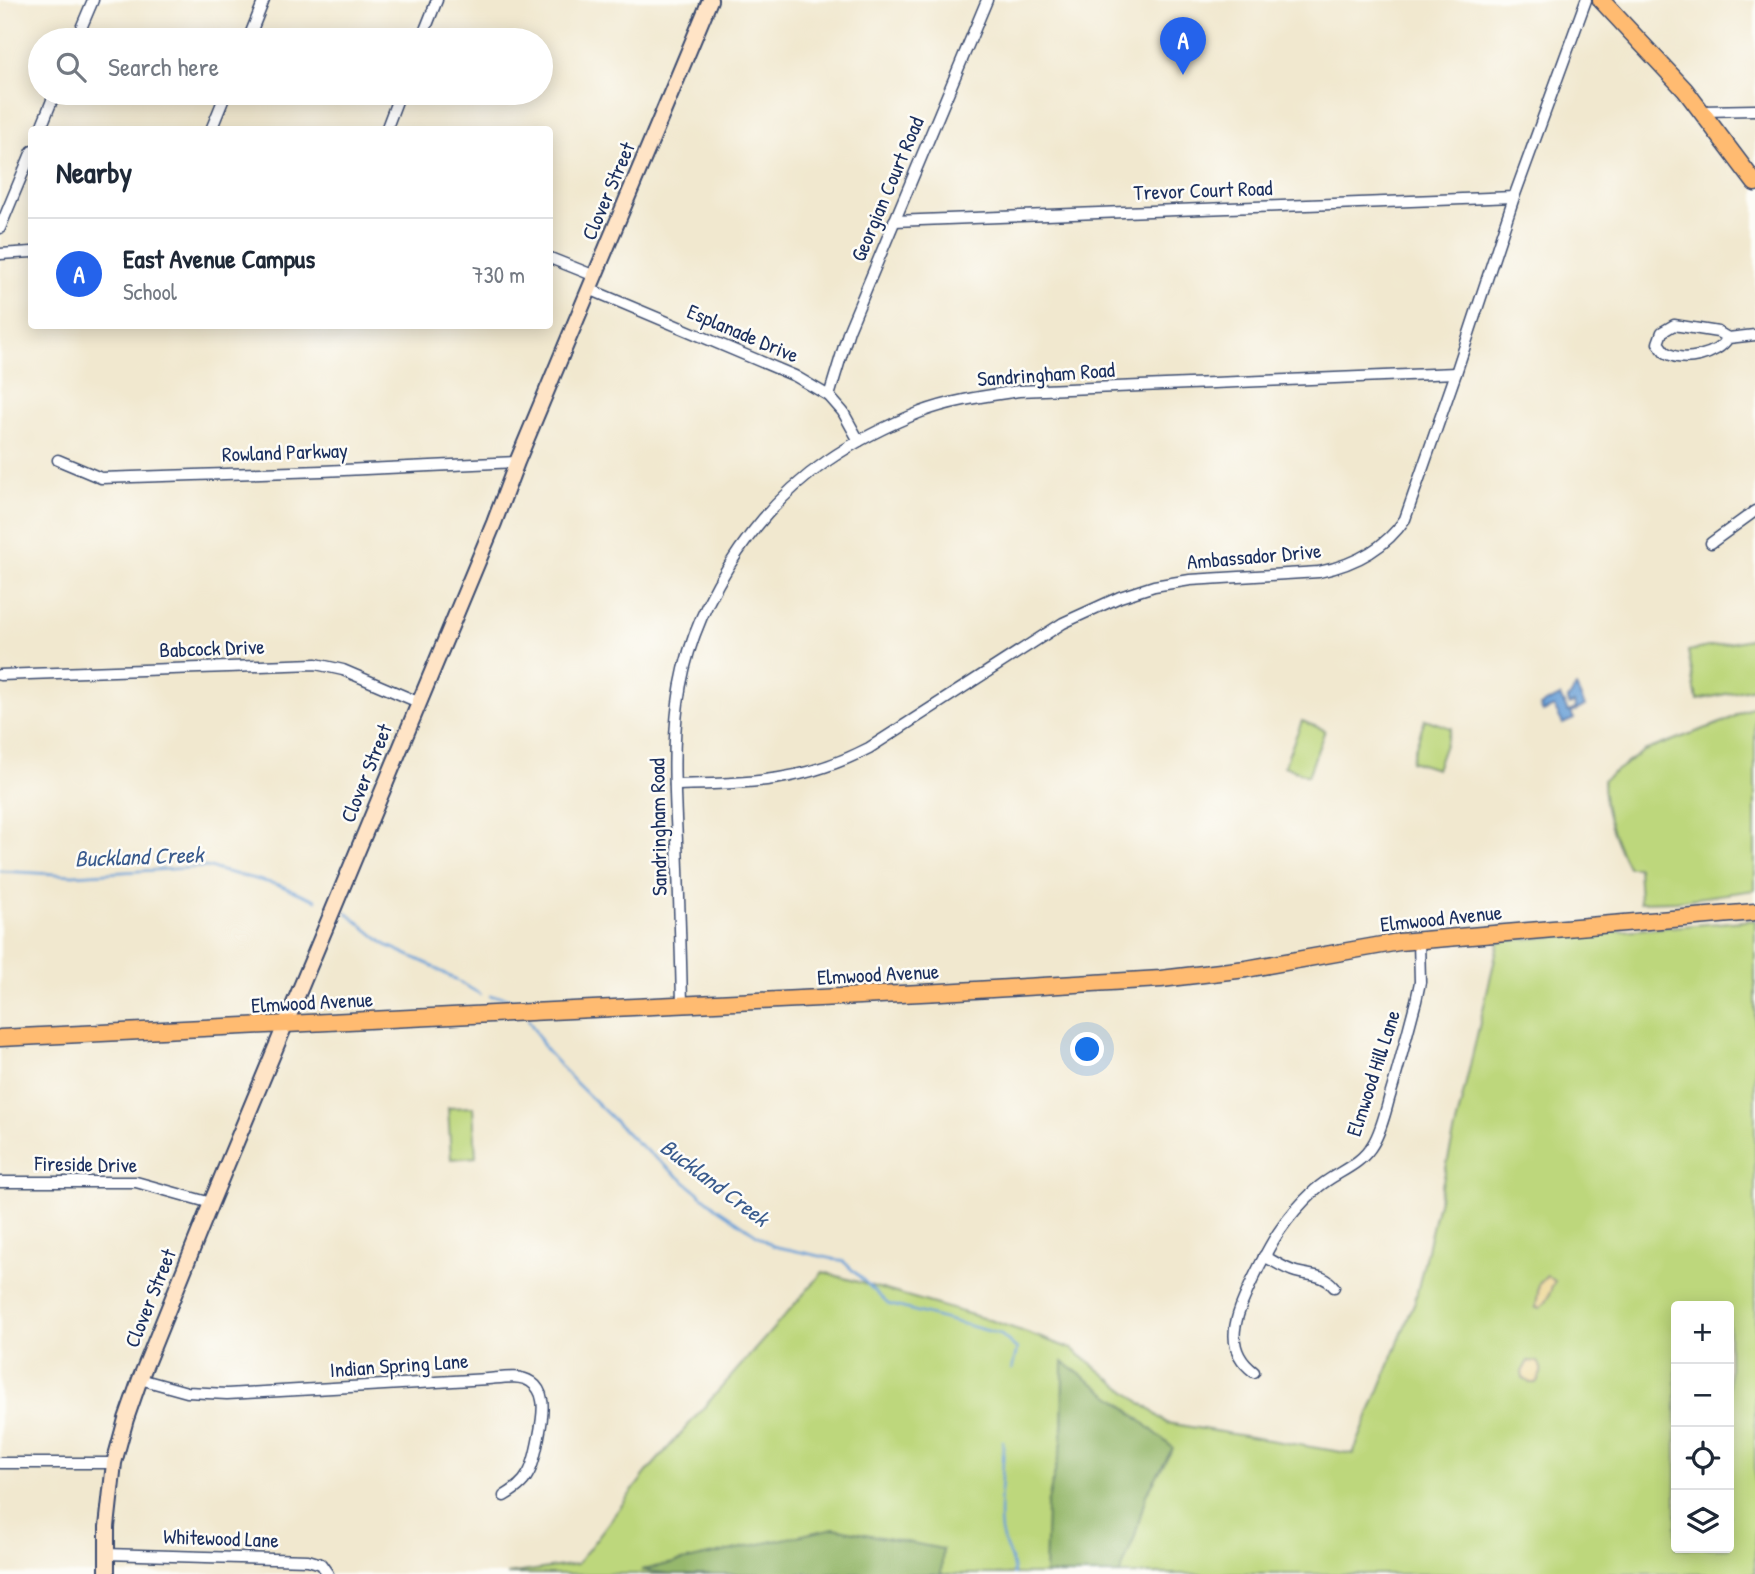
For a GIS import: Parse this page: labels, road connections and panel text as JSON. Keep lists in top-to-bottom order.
{
  "streets": {
    "main road": ["Clover Street", "Elmwood Avenue"],
    "street": [
      "Georgian Court Road",
      "Trevor Court Road",
      "Esplanade Drive",
      "Sandringham Road",
      "Rowland Parkway",
      "Ambassador Drive",
      "Babcock Drive",
      "Elmwood Hill Lane",
      "Fireside Drive",
      "Indian Spring Lane",
      "Whitewood Lane"
    ]
  },
  "crossings": [
    ["Georgian Court Road", "Trevor Court Road"],
    ["Georgian Court Road", "Esplanade Drive"],
    ["Trevor Court Road", "Ambassador Drive"],
    ["Clover Street", "Esplanade Drive"],
    ["Clover Street", "Rowland Parkway"],
    ["Clover Street", "Babcock Drive"],
    ["Clover Street", "Elmwood Avenue"],
    ["Clover Street", "Fireside Drive"],
    ["Clover Street", "Indian Spring Lane"],
    ["Clover Street", "Whitewood Lane"],
    ["Esplanade Drive", "Sandringham Road"],
    ["Sandringham Road", "Ambassador Drive"],
    ["Sandringham Road", "Elmwood Avenue"],
    ["Elmwood Avenue", "Elmwood Hill Lane"]
  ],
  "water": ["Buckland Creek"],
  "page": {
    "pins": "A",
    "search": "Search here",
    "heading": "Nearby",
    "list": [
      {
        "mark": "A",
        "name": "East Avenue Campus",
        "note": "School",
        "value": "730 m"
      }
    ],
    "map_buttons": ["+", "−"]
  }
}
